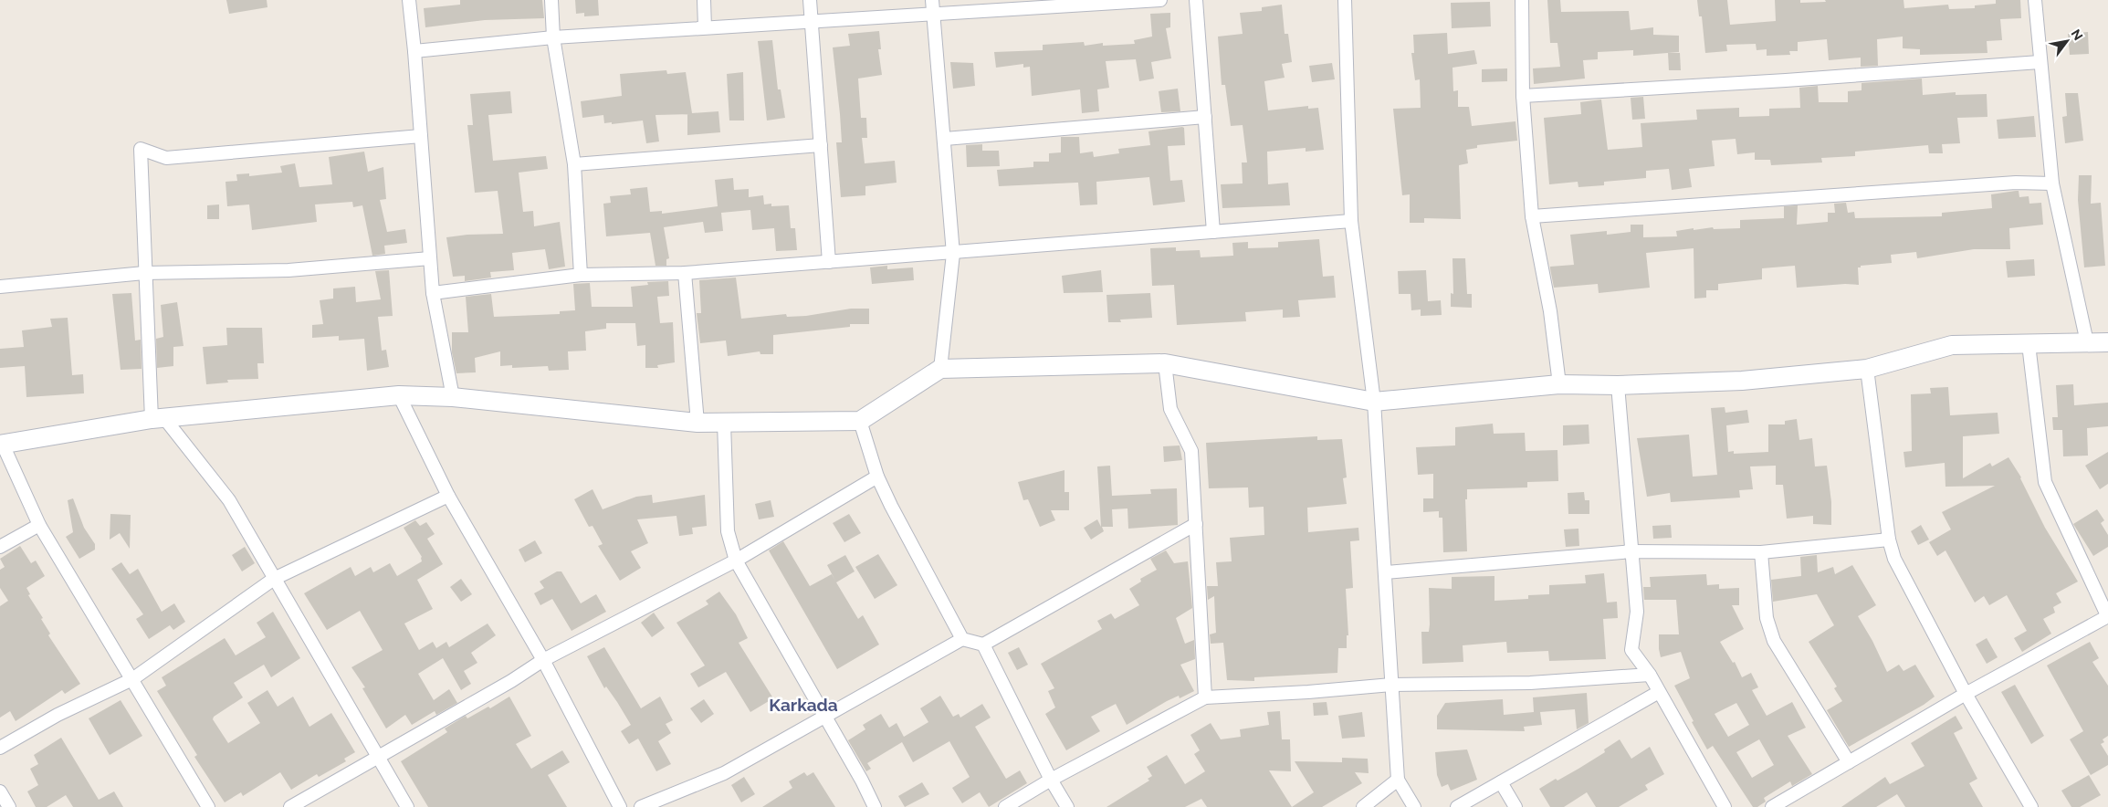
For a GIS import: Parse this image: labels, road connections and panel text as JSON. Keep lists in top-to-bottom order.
{
  "districts": ["Karkada"],
  "north": "top right"
}
